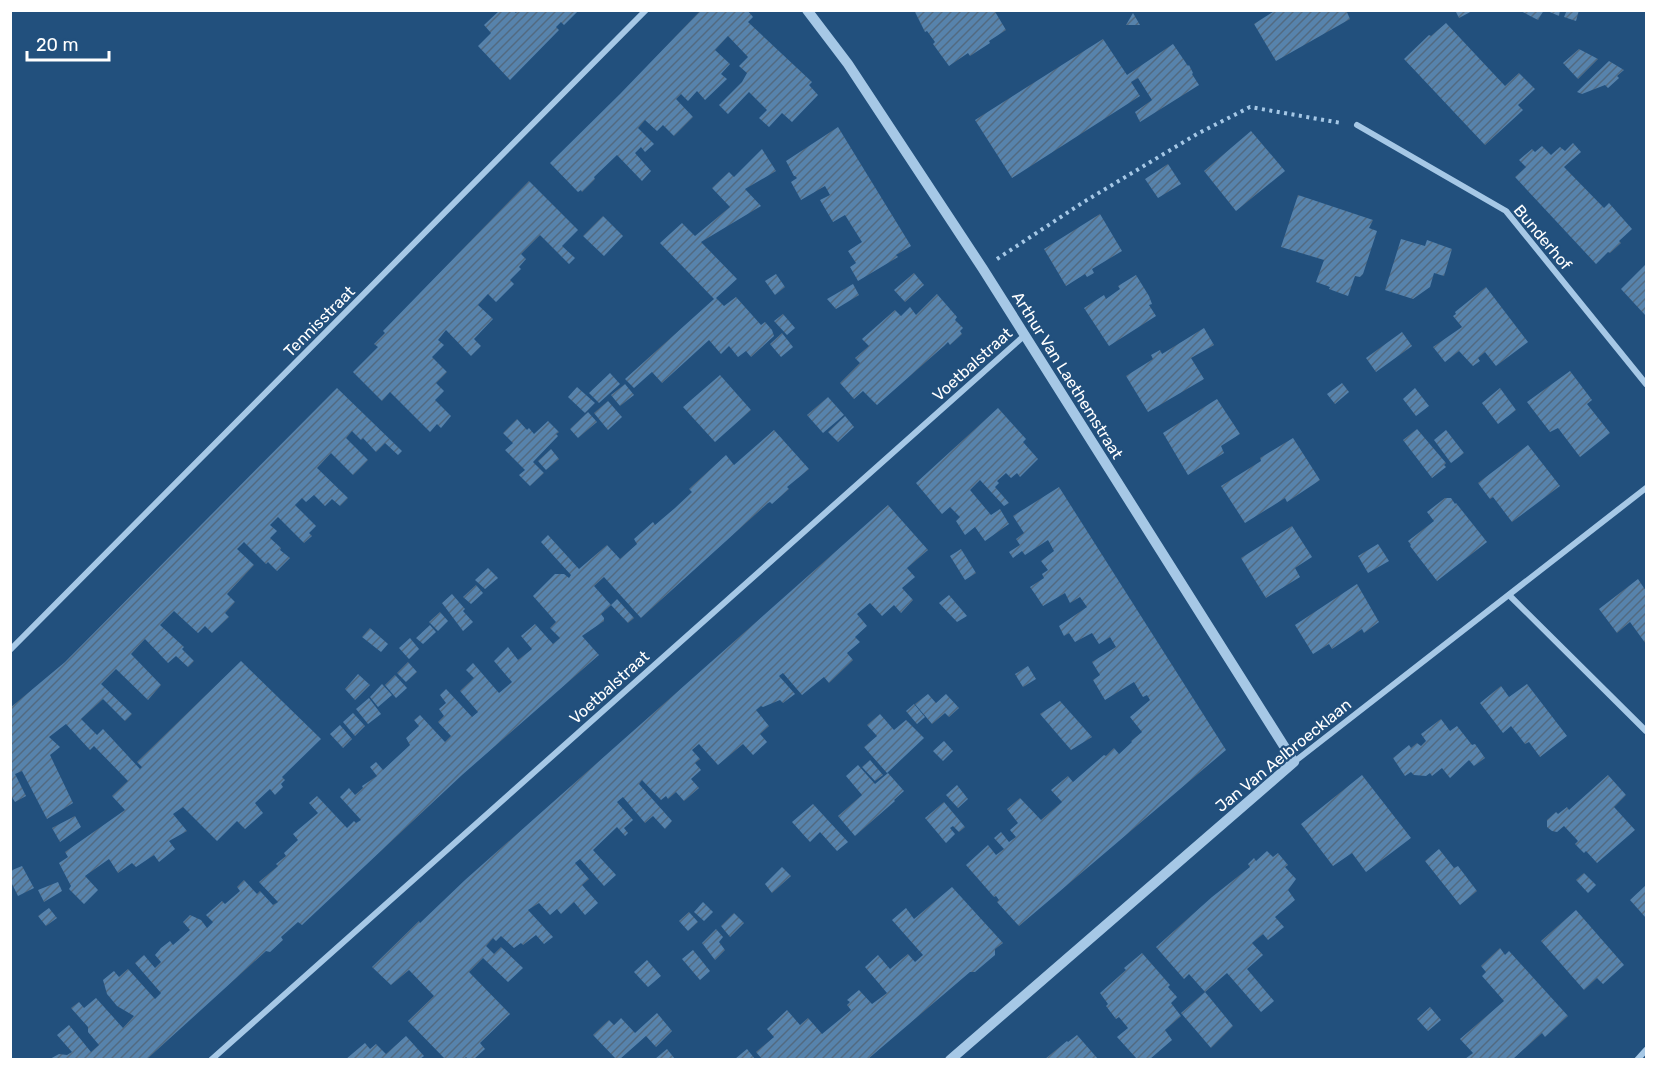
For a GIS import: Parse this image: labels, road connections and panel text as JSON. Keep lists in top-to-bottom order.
{
  "streets": {
    "street": [
      "Bunderhof",
      "Tennisstraat",
      "Voetbalstraat",
      "Arthur Van Laethemstraat",
      "Jan Van Aelbroecklaan"
    ]
  },
  "crossings": [
    ["Voetbalstraat", "Arthur Van Laethemstraat"],
    ["Arthur Van Laethemstraat", "Jan Van Aelbroecklaan"]
  ],
  "scale_bar": "20 m"
}
